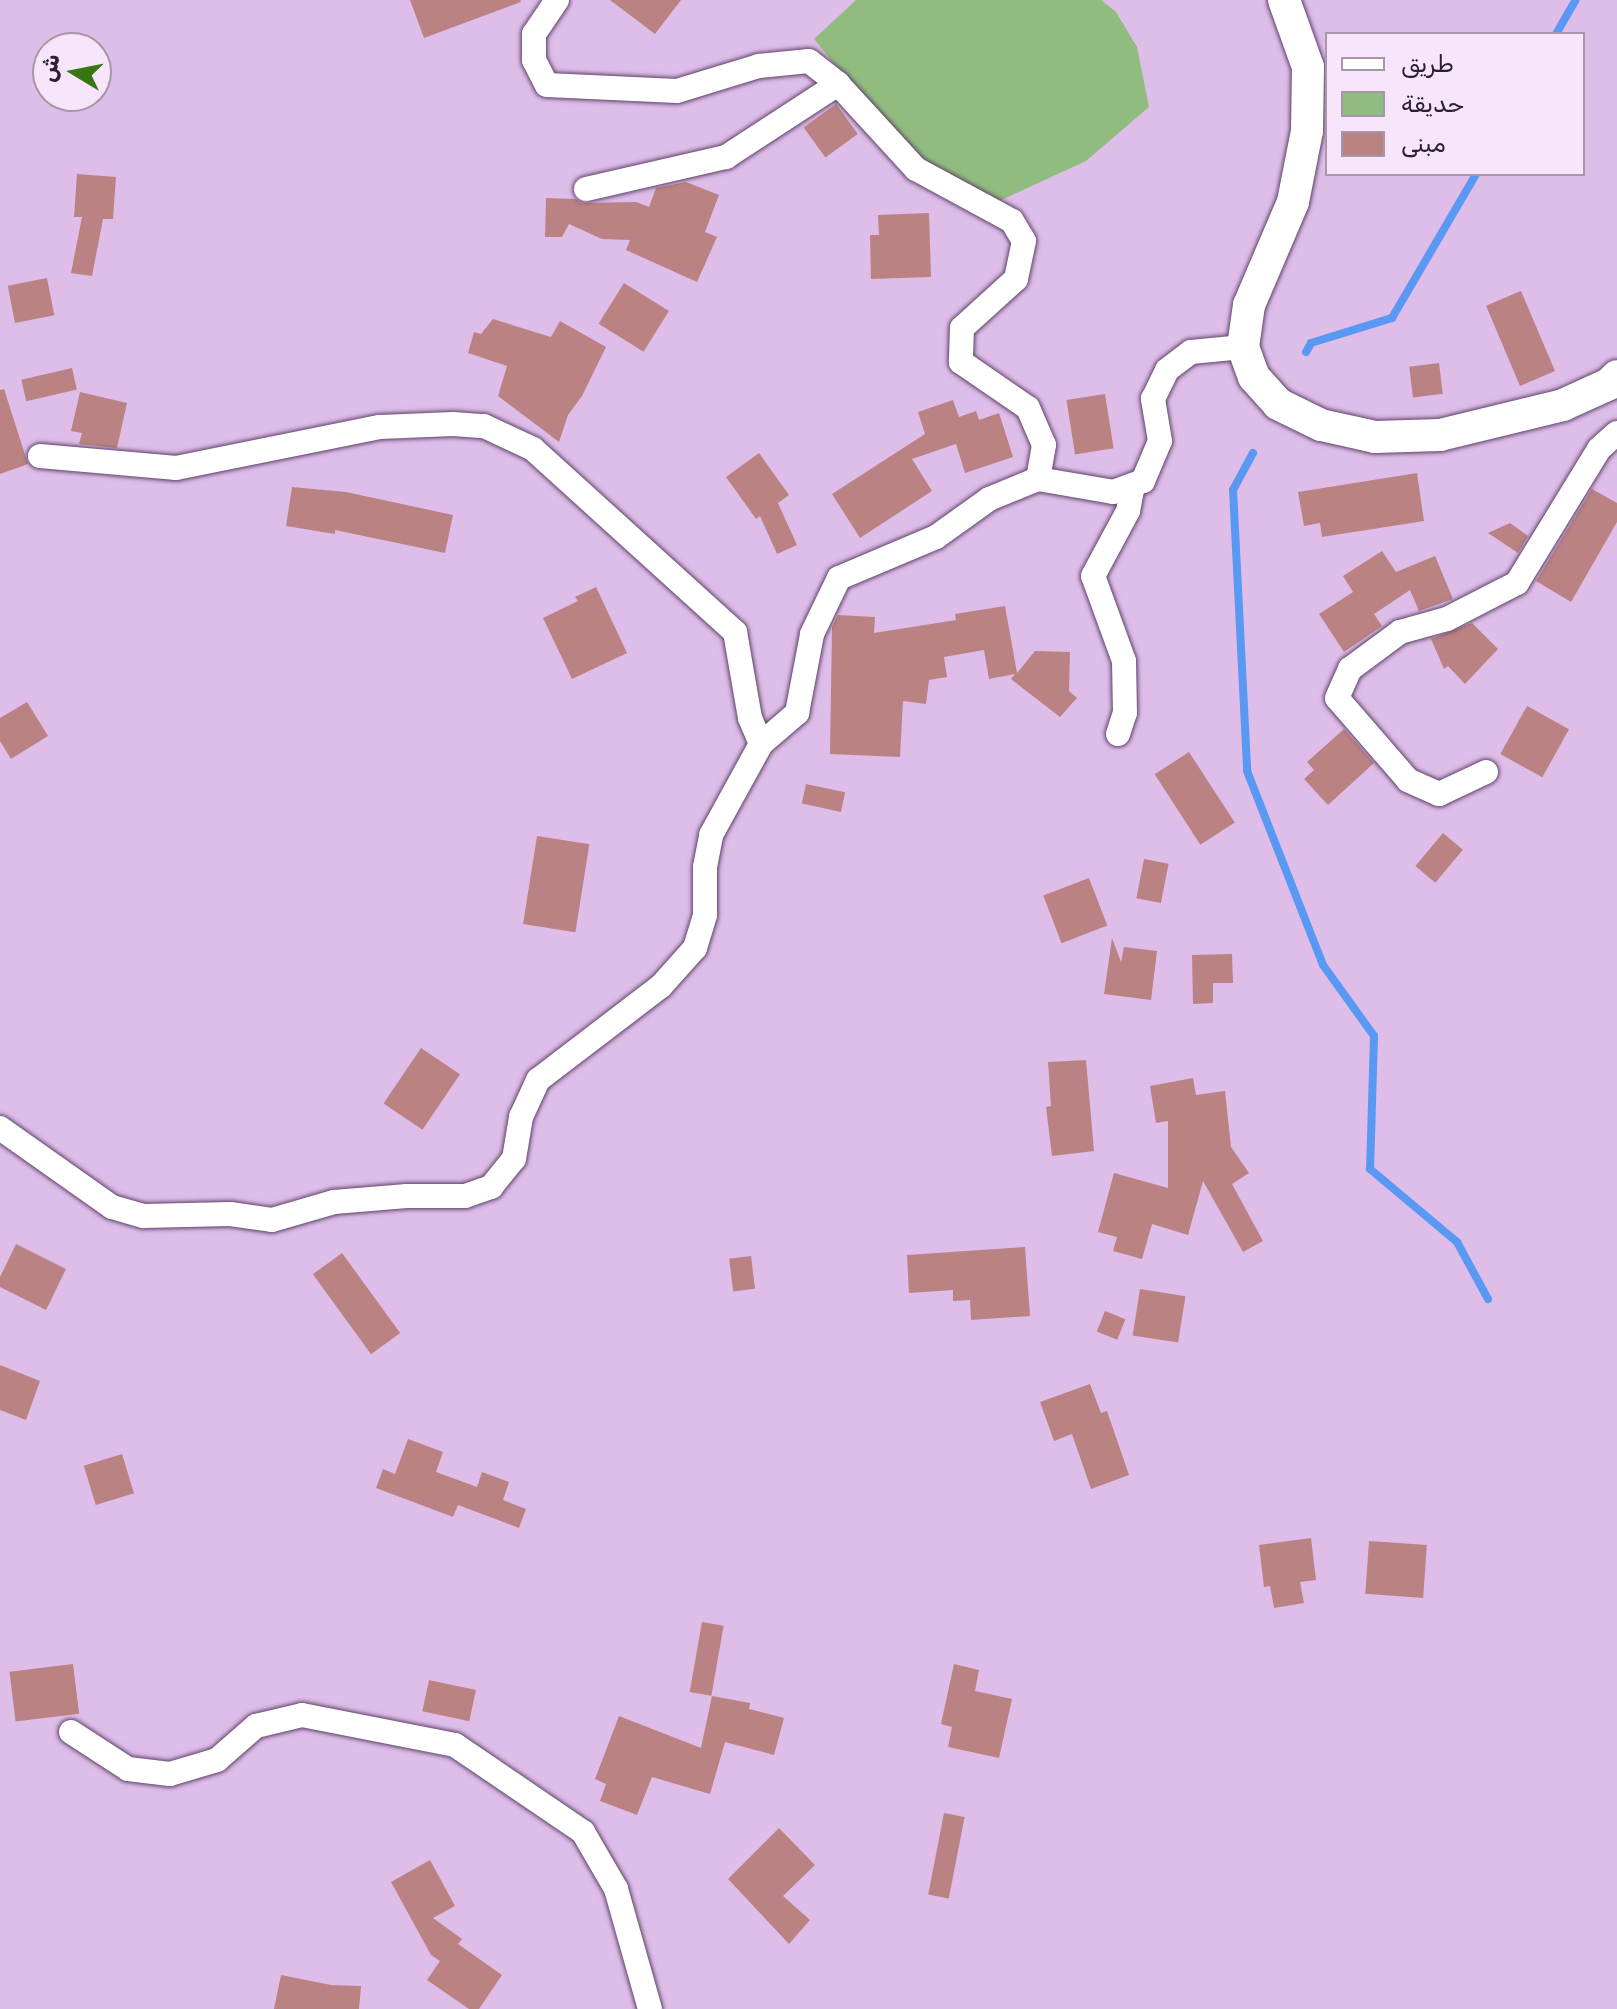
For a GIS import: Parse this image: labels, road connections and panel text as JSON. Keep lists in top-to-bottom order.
{
  "legend": ["طريق", "حديقة", "مبنى"],
  "north": "left"
}
